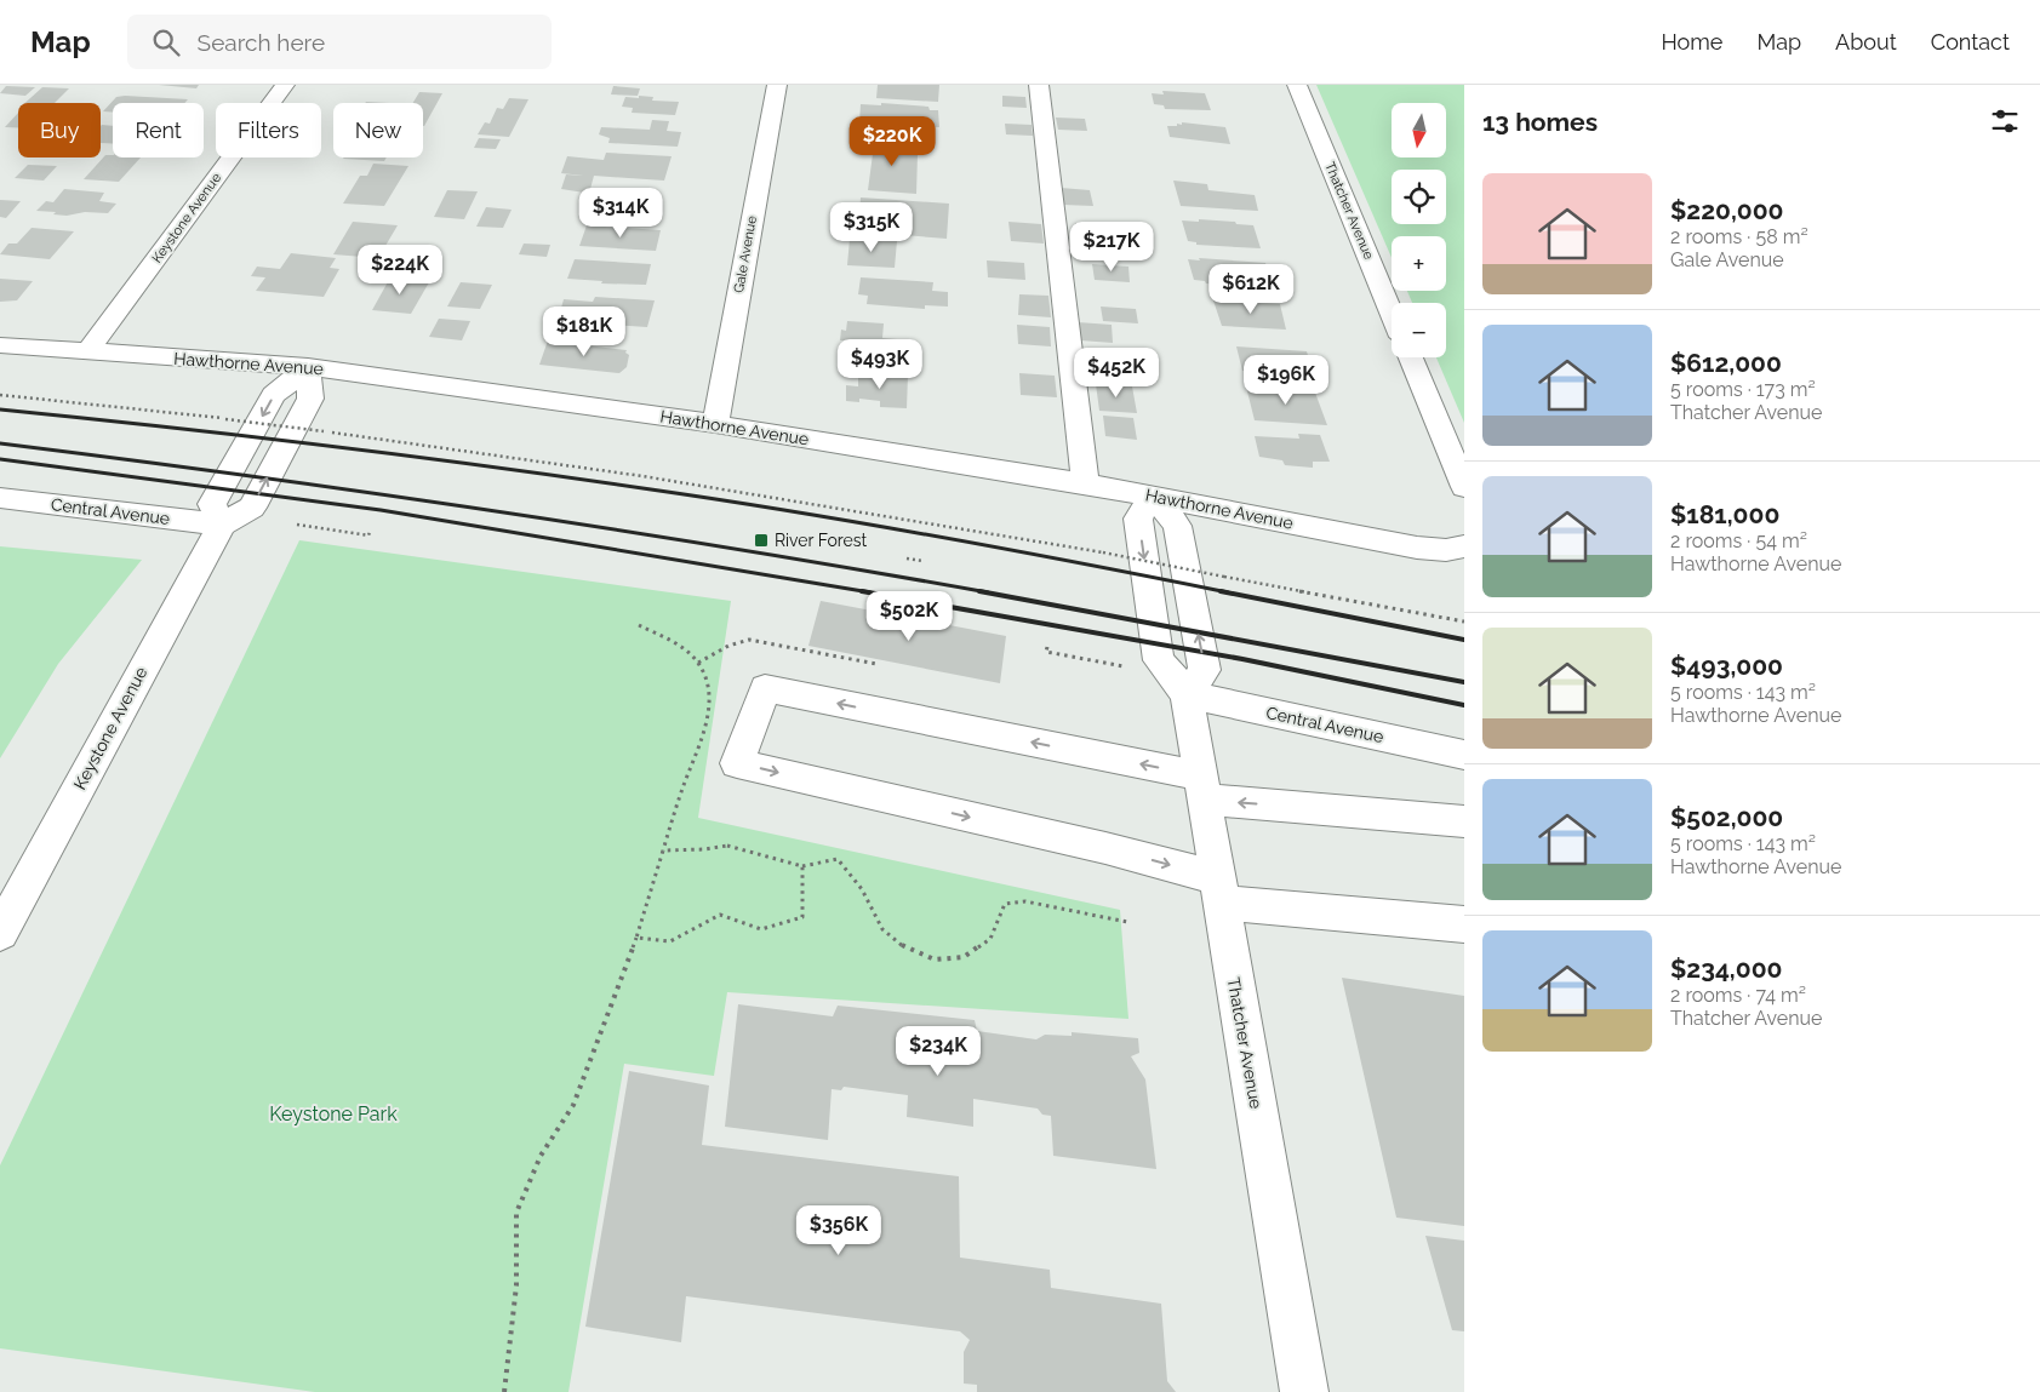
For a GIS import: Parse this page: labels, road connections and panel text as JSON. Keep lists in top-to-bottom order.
{
  "streets": {
    "street": [
      "Thatcher Avenue",
      "Keystone Avenue",
      "Gale Avenue",
      "Hawthorne Avenue",
      "Central Avenue"
    ]
  },
  "crossings": [
    ["Thatcher Avenue", "Hawthorne Avenue"],
    ["Thatcher Avenue", "Central Avenue"],
    ["Keystone Avenue", "Hawthorne Avenue"],
    ["Keystone Avenue", "Central Avenue"],
    ["Gale Avenue", "Hawthorne Avenue"]
  ],
  "parks": ["Keystone Park"],
  "places": {
    "transit": ["River Forest"]
  },
  "north": "bottom",
  "page": {
    "header": "Map",
    "search": "Search here",
    "nav": [
      "Home",
      "Map",
      "About",
      "Contact"
    ],
    "heading": "13 homes",
    "map_buttons": ["+", "−"],
    "chip": [
      "Buy",
      "Rent",
      "Filters",
      "New"
    ],
    "price": [
      "$220K",
      "$314K",
      "$315K",
      "$217K",
      "$224K",
      "$612K",
      "$181K",
      "$493K",
      "$452K",
      "$196K",
      "$502K",
      "$234K",
      "$356K"
    ],
    "list": [
      {
        "name": "$220,000",
        "note": "2 rooms · 58 m² · Gale Avenue"
      },
      {
        "name": "$612,000",
        "note": "5 rooms · 173 m² · Thatcher Avenue"
      },
      {
        "name": "$181,000",
        "note": "2 rooms · 54 m² · Hawthorne Avenue"
      },
      {
        "name": "$493,000",
        "note": "5 rooms · 143 m² · Hawthorne Avenue"
      },
      {
        "name": "$502,000",
        "note": "5 rooms · 143 m² · Hawthorne Avenue"
      },
      {
        "name": "$234,000",
        "note": "2 rooms · 74 m² · Thatcher Avenue"
      }
    ]
  }
}
